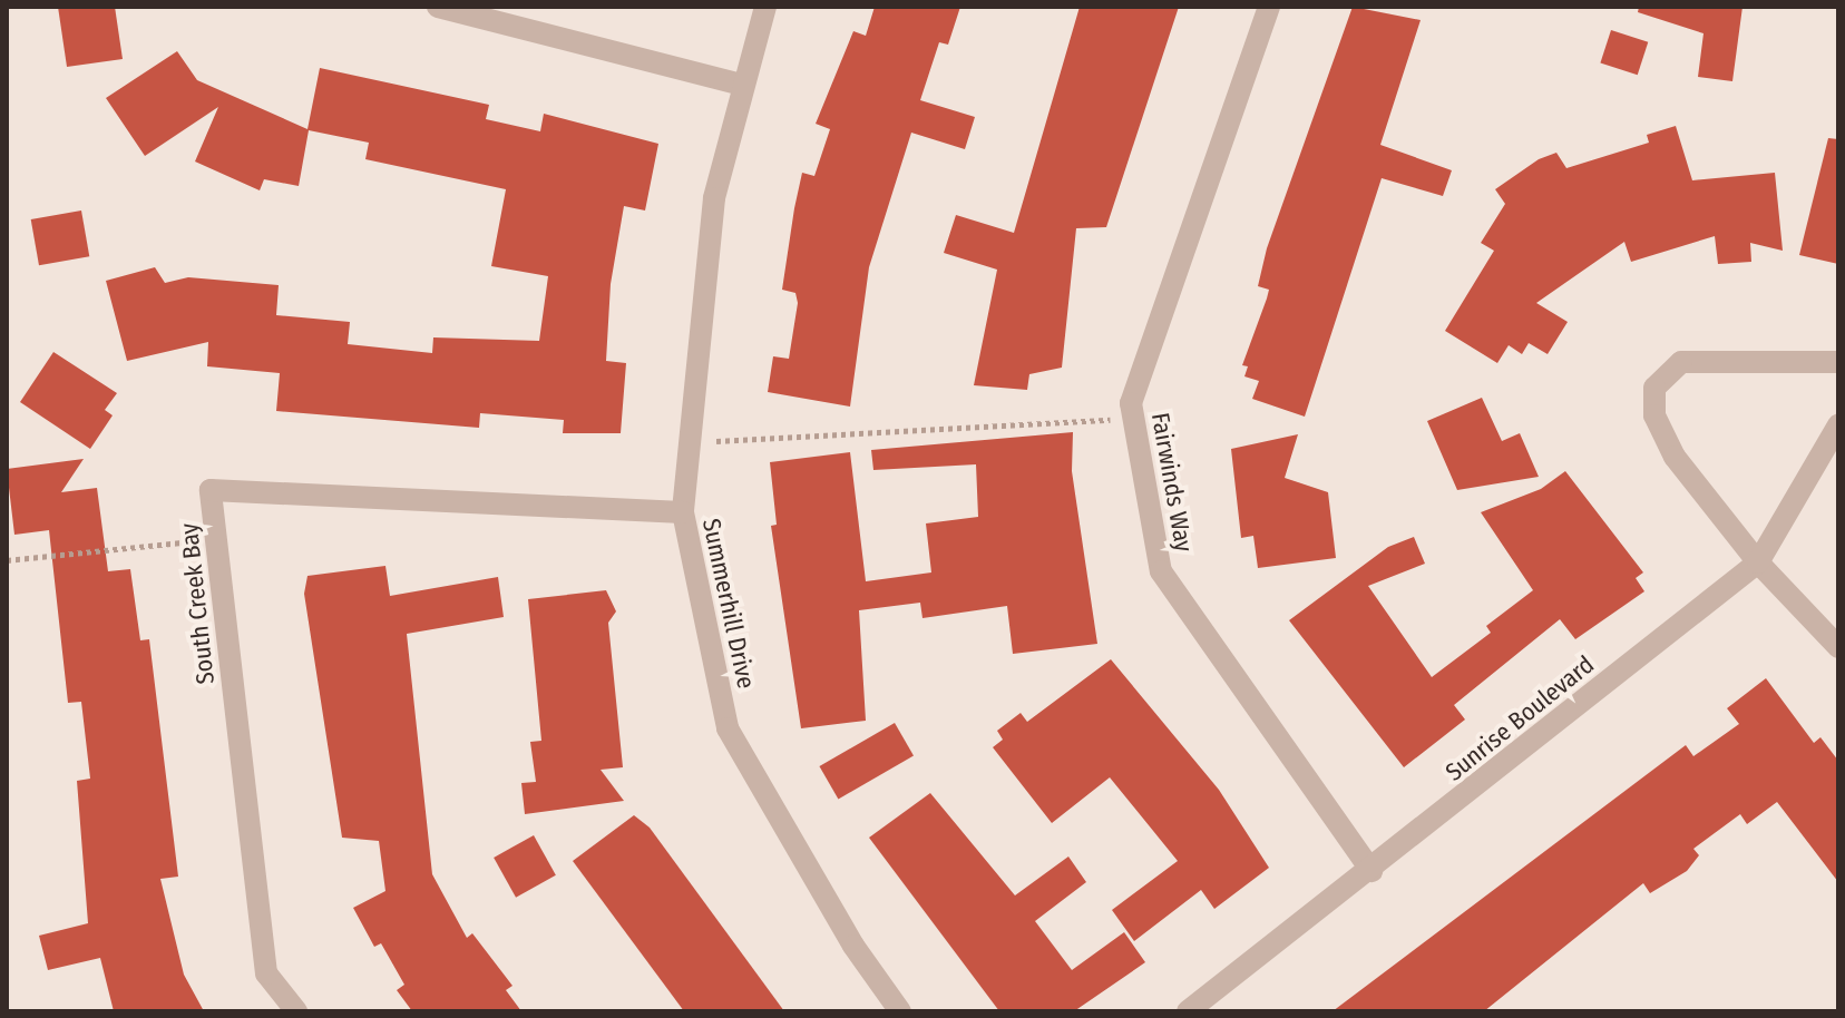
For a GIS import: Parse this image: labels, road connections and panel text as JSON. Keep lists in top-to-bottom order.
{
  "streets": {
    "street": [
      "Fairwinds Way",
      "South Creek Bay",
      "Summerhill Drive",
      "Sunrise Boulevard"
    ]
  },
  "crossings": [
    ["Fairwinds Way", "Sunrise Boulevard"],
    ["South Creek Bay", "Summerhill Drive"]
  ]
}
